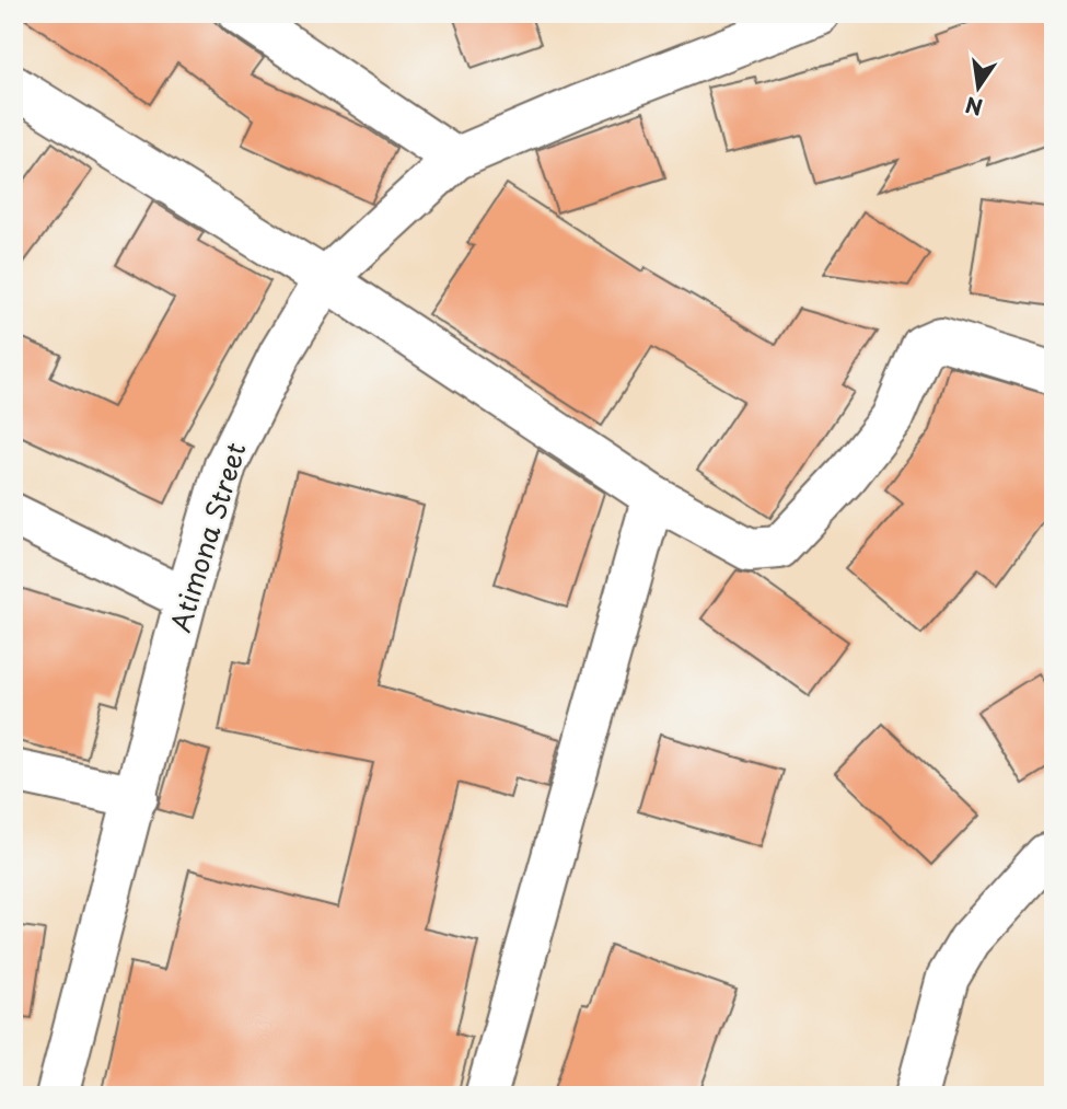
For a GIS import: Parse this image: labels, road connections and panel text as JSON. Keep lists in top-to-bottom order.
{
  "streets": {
    "street": ["Atimona Street"]
  },
  "north": "bottom"
}
